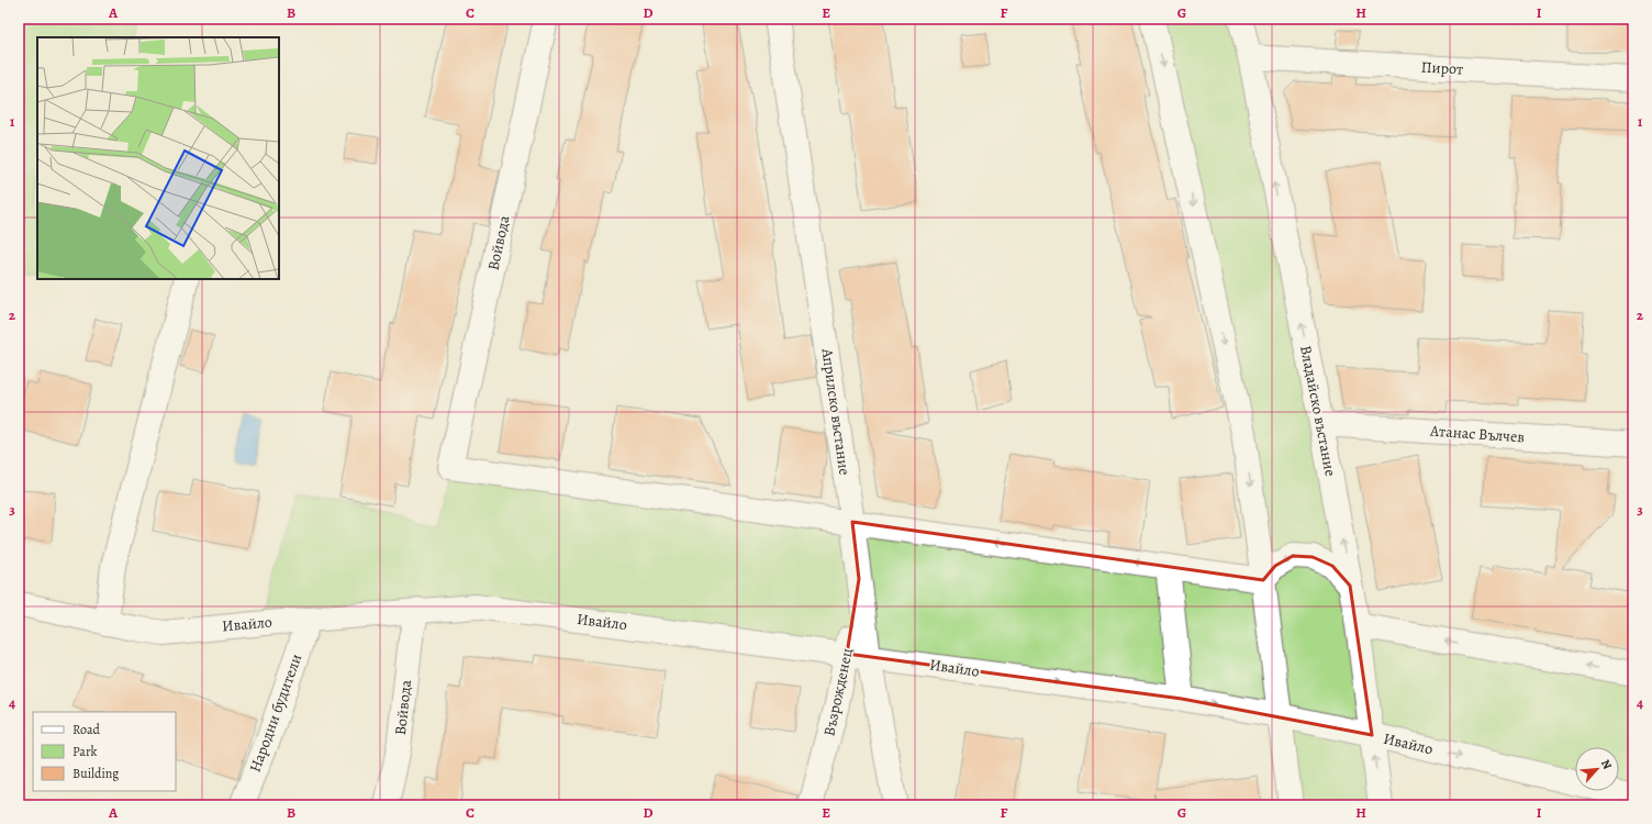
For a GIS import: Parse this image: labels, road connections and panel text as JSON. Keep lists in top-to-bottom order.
{
  "streets": {
    "street": [
      "Пирот",
      "Войвода",
      "Владайско въстание",
      "Априлско въстание",
      "Атанас Вълчев",
      "Ивайло",
      "Възрожденец",
      "Народни будители"
    ]
  },
  "crossings": [
    ["Пирот", "Владайско въстание"],
    ["Войвода", "Априлско въстание"],
    ["Войвода", "Ивайло"],
    ["Владайско въстание", "Атанас Вълчев"],
    ["Владайско въстание", "Ивайло"],
    ["Априлско въстание", "Ивайло"],
    ["Априлско въстание", "Възрожденец"],
    ["Ивайло", "Възрожденец"],
    ["Ивайло", "Народни будители"]
  ],
  "legend": ["Road", "Park", "Building"],
  "north": "top right",
  "grid": {
    "columns": [
      "A",
      "B",
      "C",
      "D",
      "E",
      "F",
      "G",
      "H",
      "I"
    ],
    "rows": [
      "1",
      "2",
      "3",
      "4"
    ]
  }
}
